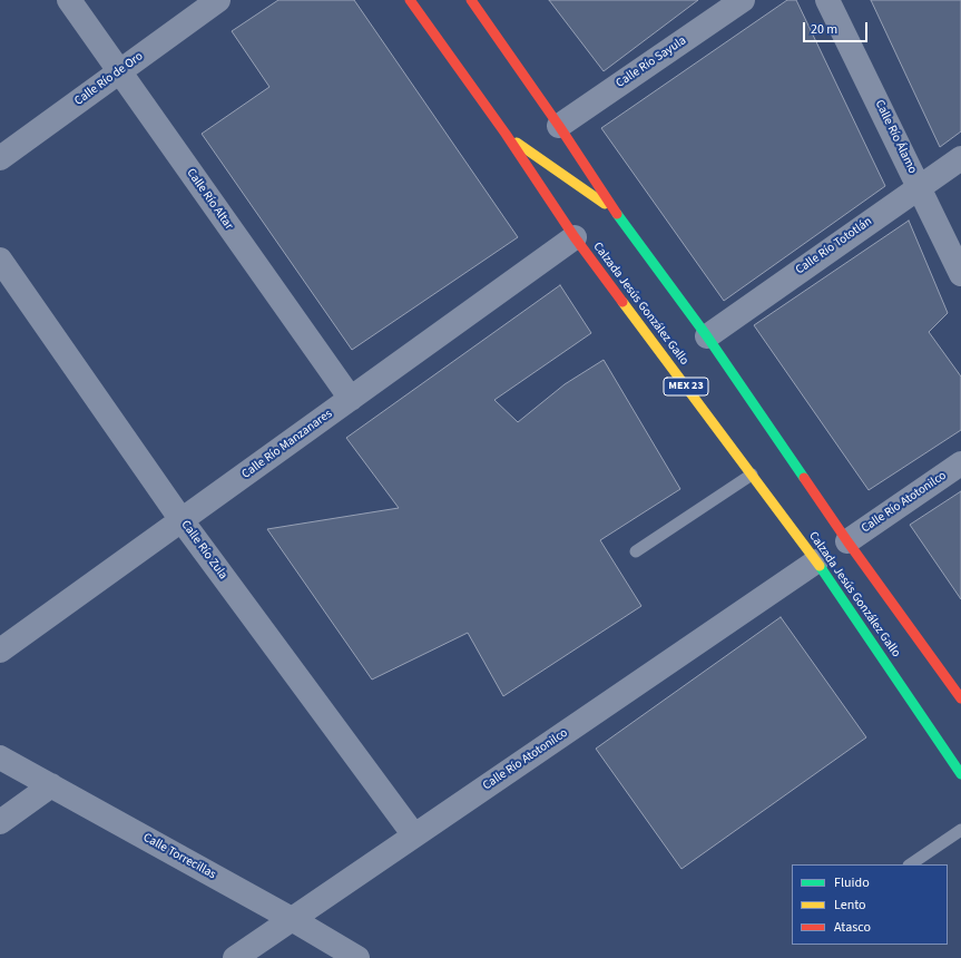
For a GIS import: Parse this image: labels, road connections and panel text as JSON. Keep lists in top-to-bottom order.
{
  "streets": {
    "main road": ["Calzada Jesús González Gallo", "MEX 23"],
    "street": [
      "Calle Río Sayula",
      "Calle Río de Oro",
      "Calle Río Álamo",
      "Calle Río Altar",
      "Calle Río Tototlán",
      "Calle Río Manzanares",
      "Calle Río Atotonilco",
      "Calle Río Zula",
      "Calle Torrecillas"
    ]
  },
  "crossings": [
    ["Calle Río Sayula", "Calzada Jesús González Gallo"],
    ["Calle Río de Oro", "Calle Río Altar"],
    ["Calle Río Álamo", "Calle Río Tototlán"],
    ["Calle Río Altar", "Calle Río Manzanares"],
    ["Calle Río Tototlán", "Calzada Jesús González Gallo"],
    ["Calzada Jesús González Gallo", "Calle Río Manzanares"],
    ["Calzada Jesús González Gallo", "Calle Río Atotonilco"],
    ["Calle Río Manzanares", "Calle Río Zula"],
    ["Calle Río Atotonilco", "Calle Río Zula"],
    ["Calle Río Atotonilco", "Calle Torrecillas"]
  ],
  "legend": ["Fluido", "Lento", "Atasco"],
  "scale_bar": "20 m"
}
